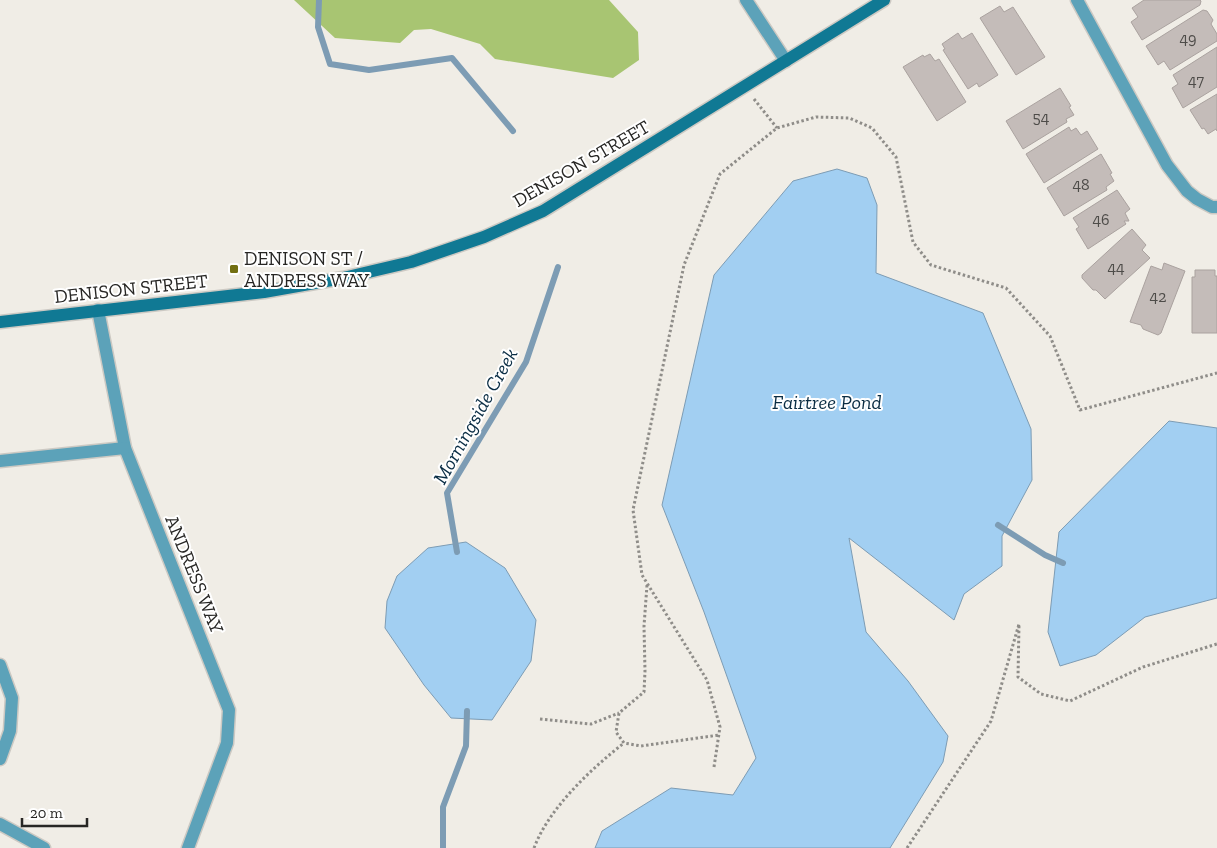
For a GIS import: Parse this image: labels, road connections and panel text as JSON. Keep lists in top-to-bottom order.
{
  "streets": {
    "street": ["DENISON STREET", "ANDRESS WAY"]
  },
  "crossings": [
    ["DENISON STREET", "ANDRESS WAY"]
  ],
  "water": ["Fairtree Pond", "Morningside Creek"],
  "places": {
    "transit": ["DENISON ST / ANDRESS WAY"]
  },
  "house_numbers": [
    "49",
    "47",
    "54",
    "48",
    "46",
    "44",
    "42"
  ],
  "scale_bar": "20 m"
}
